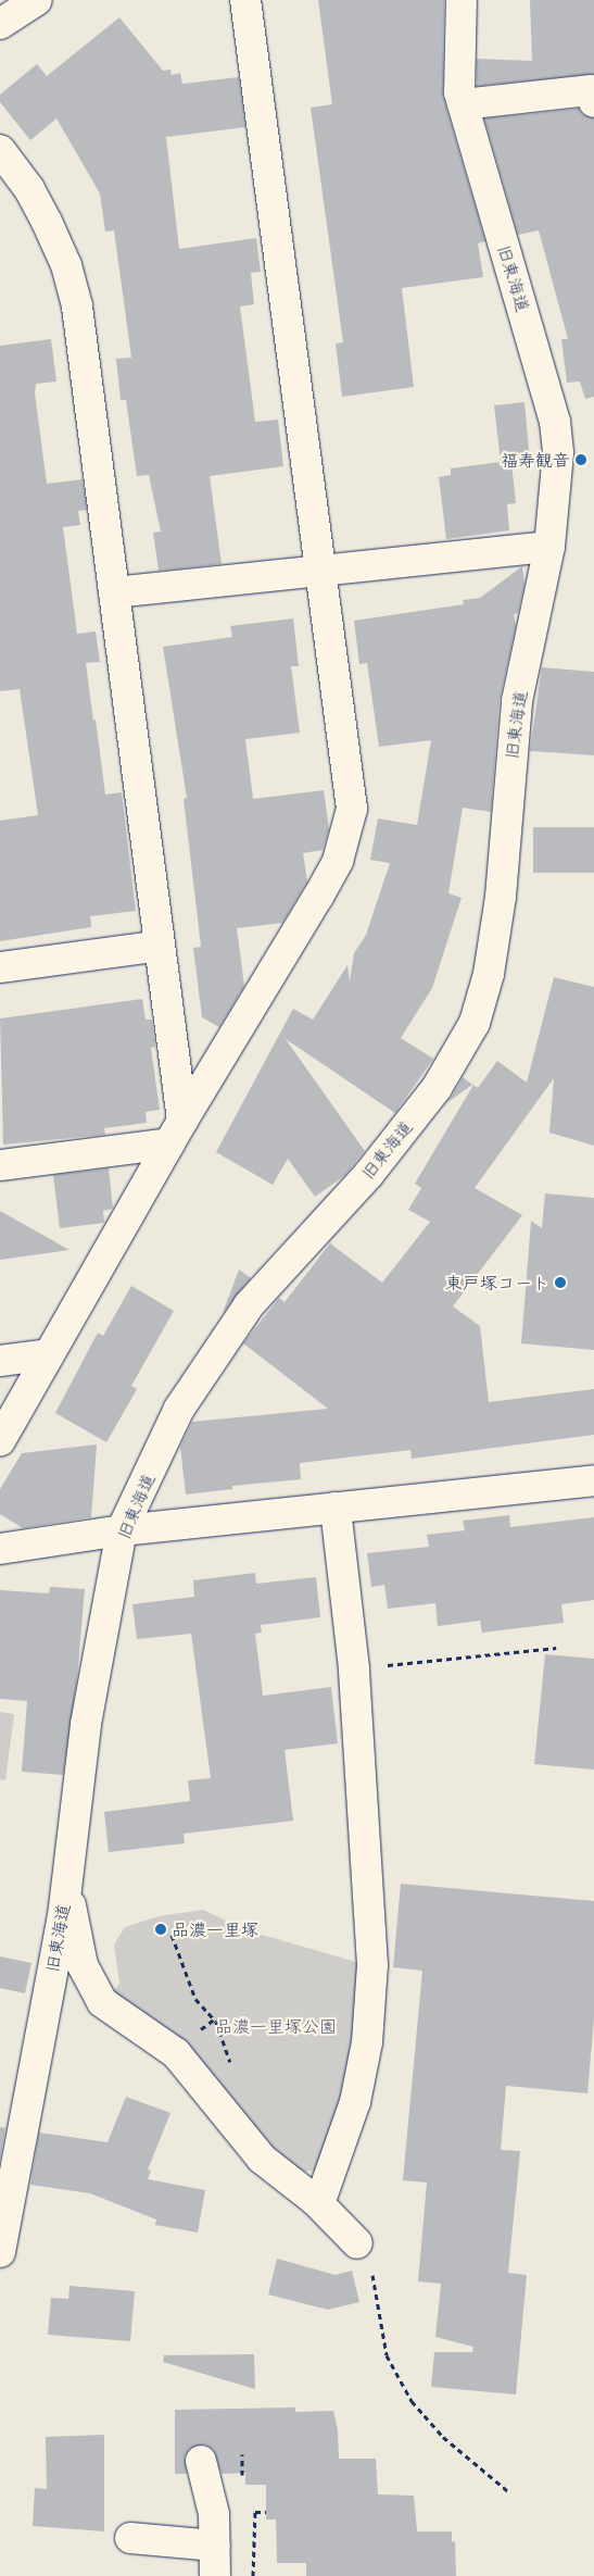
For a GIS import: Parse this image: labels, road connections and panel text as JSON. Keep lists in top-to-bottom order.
{
  "streets": {
    "street": ["旧東海道"]
  },
  "parks": ["品濃一里塚公園"],
  "places": ["福寿観音", "東戸塚コート", "品濃一里塚"]
}
